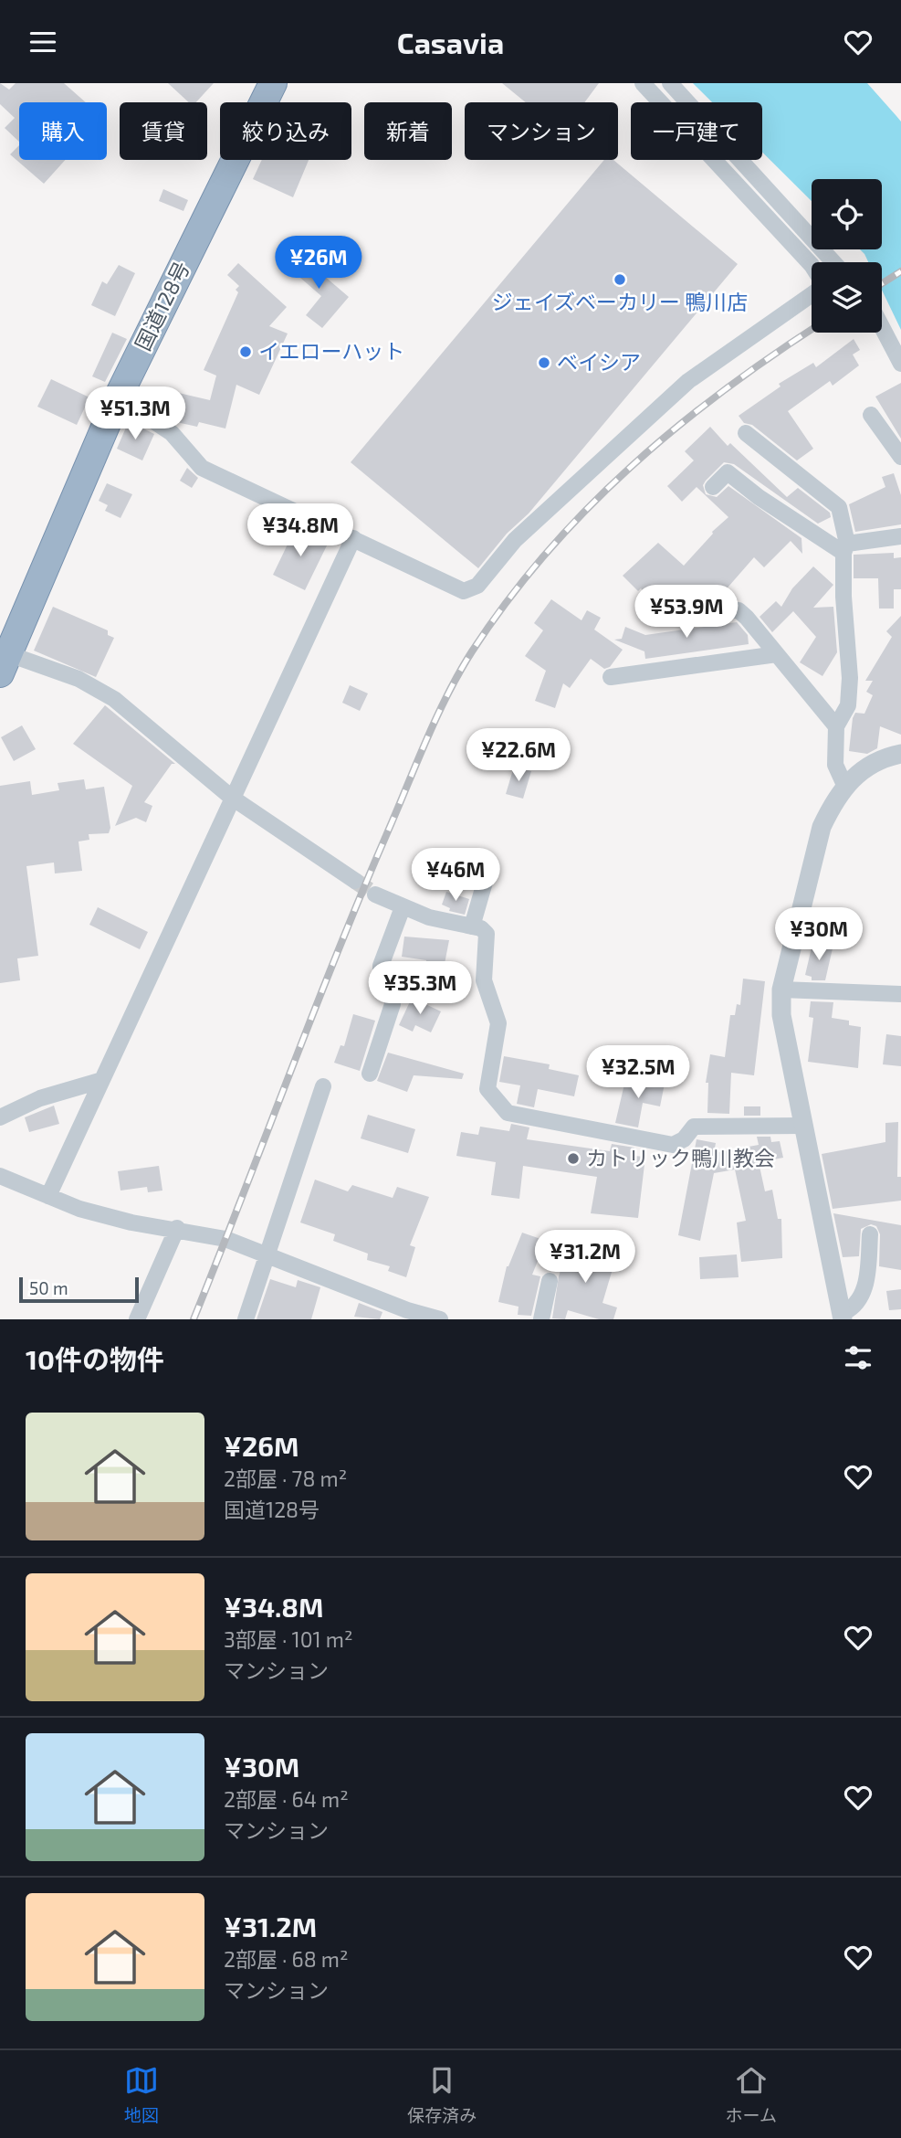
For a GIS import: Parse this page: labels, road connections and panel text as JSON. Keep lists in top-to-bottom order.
{
  "streets": {
    "highway": ["国道128号"]
  },
  "places": [
    "ジェイズベーカリー 鴨川店",
    "イエローハット",
    "ベイシア",
    "カトリック鴨川教会"
  ],
  "scale_bar": "50 m",
  "page": {
    "header": "Casavia",
    "chip": [
      "購入",
      "賃貸",
      "絞り込み",
      "新着",
      "マンション",
      "一戸建て"
    ],
    "price": [
      "¥26M",
      "¥51.3M",
      "¥34.8M",
      "¥53.9M",
      "¥22.6M",
      "¥46M",
      "¥30M",
      "¥35.3M",
      "¥32.5M",
      "¥31.2M"
    ],
    "scale": "50 m",
    "heading": "10件の物件",
    "list": [
      {
        "name": "¥26M",
        "note": "2部屋 · 78 m² · 国道128号"
      },
      {
        "name": "¥34.8M",
        "note": "3部屋 · 101 m² · マンション"
      },
      {
        "name": "¥30M",
        "note": "2部屋 · 64 m² · マンション"
      },
      {
        "name": "¥31.2M",
        "note": "2部屋 · 68 m² · マンション"
      }
    ],
    "tabs": ["地図", "保存済み", "ホーム"]
  }
}
